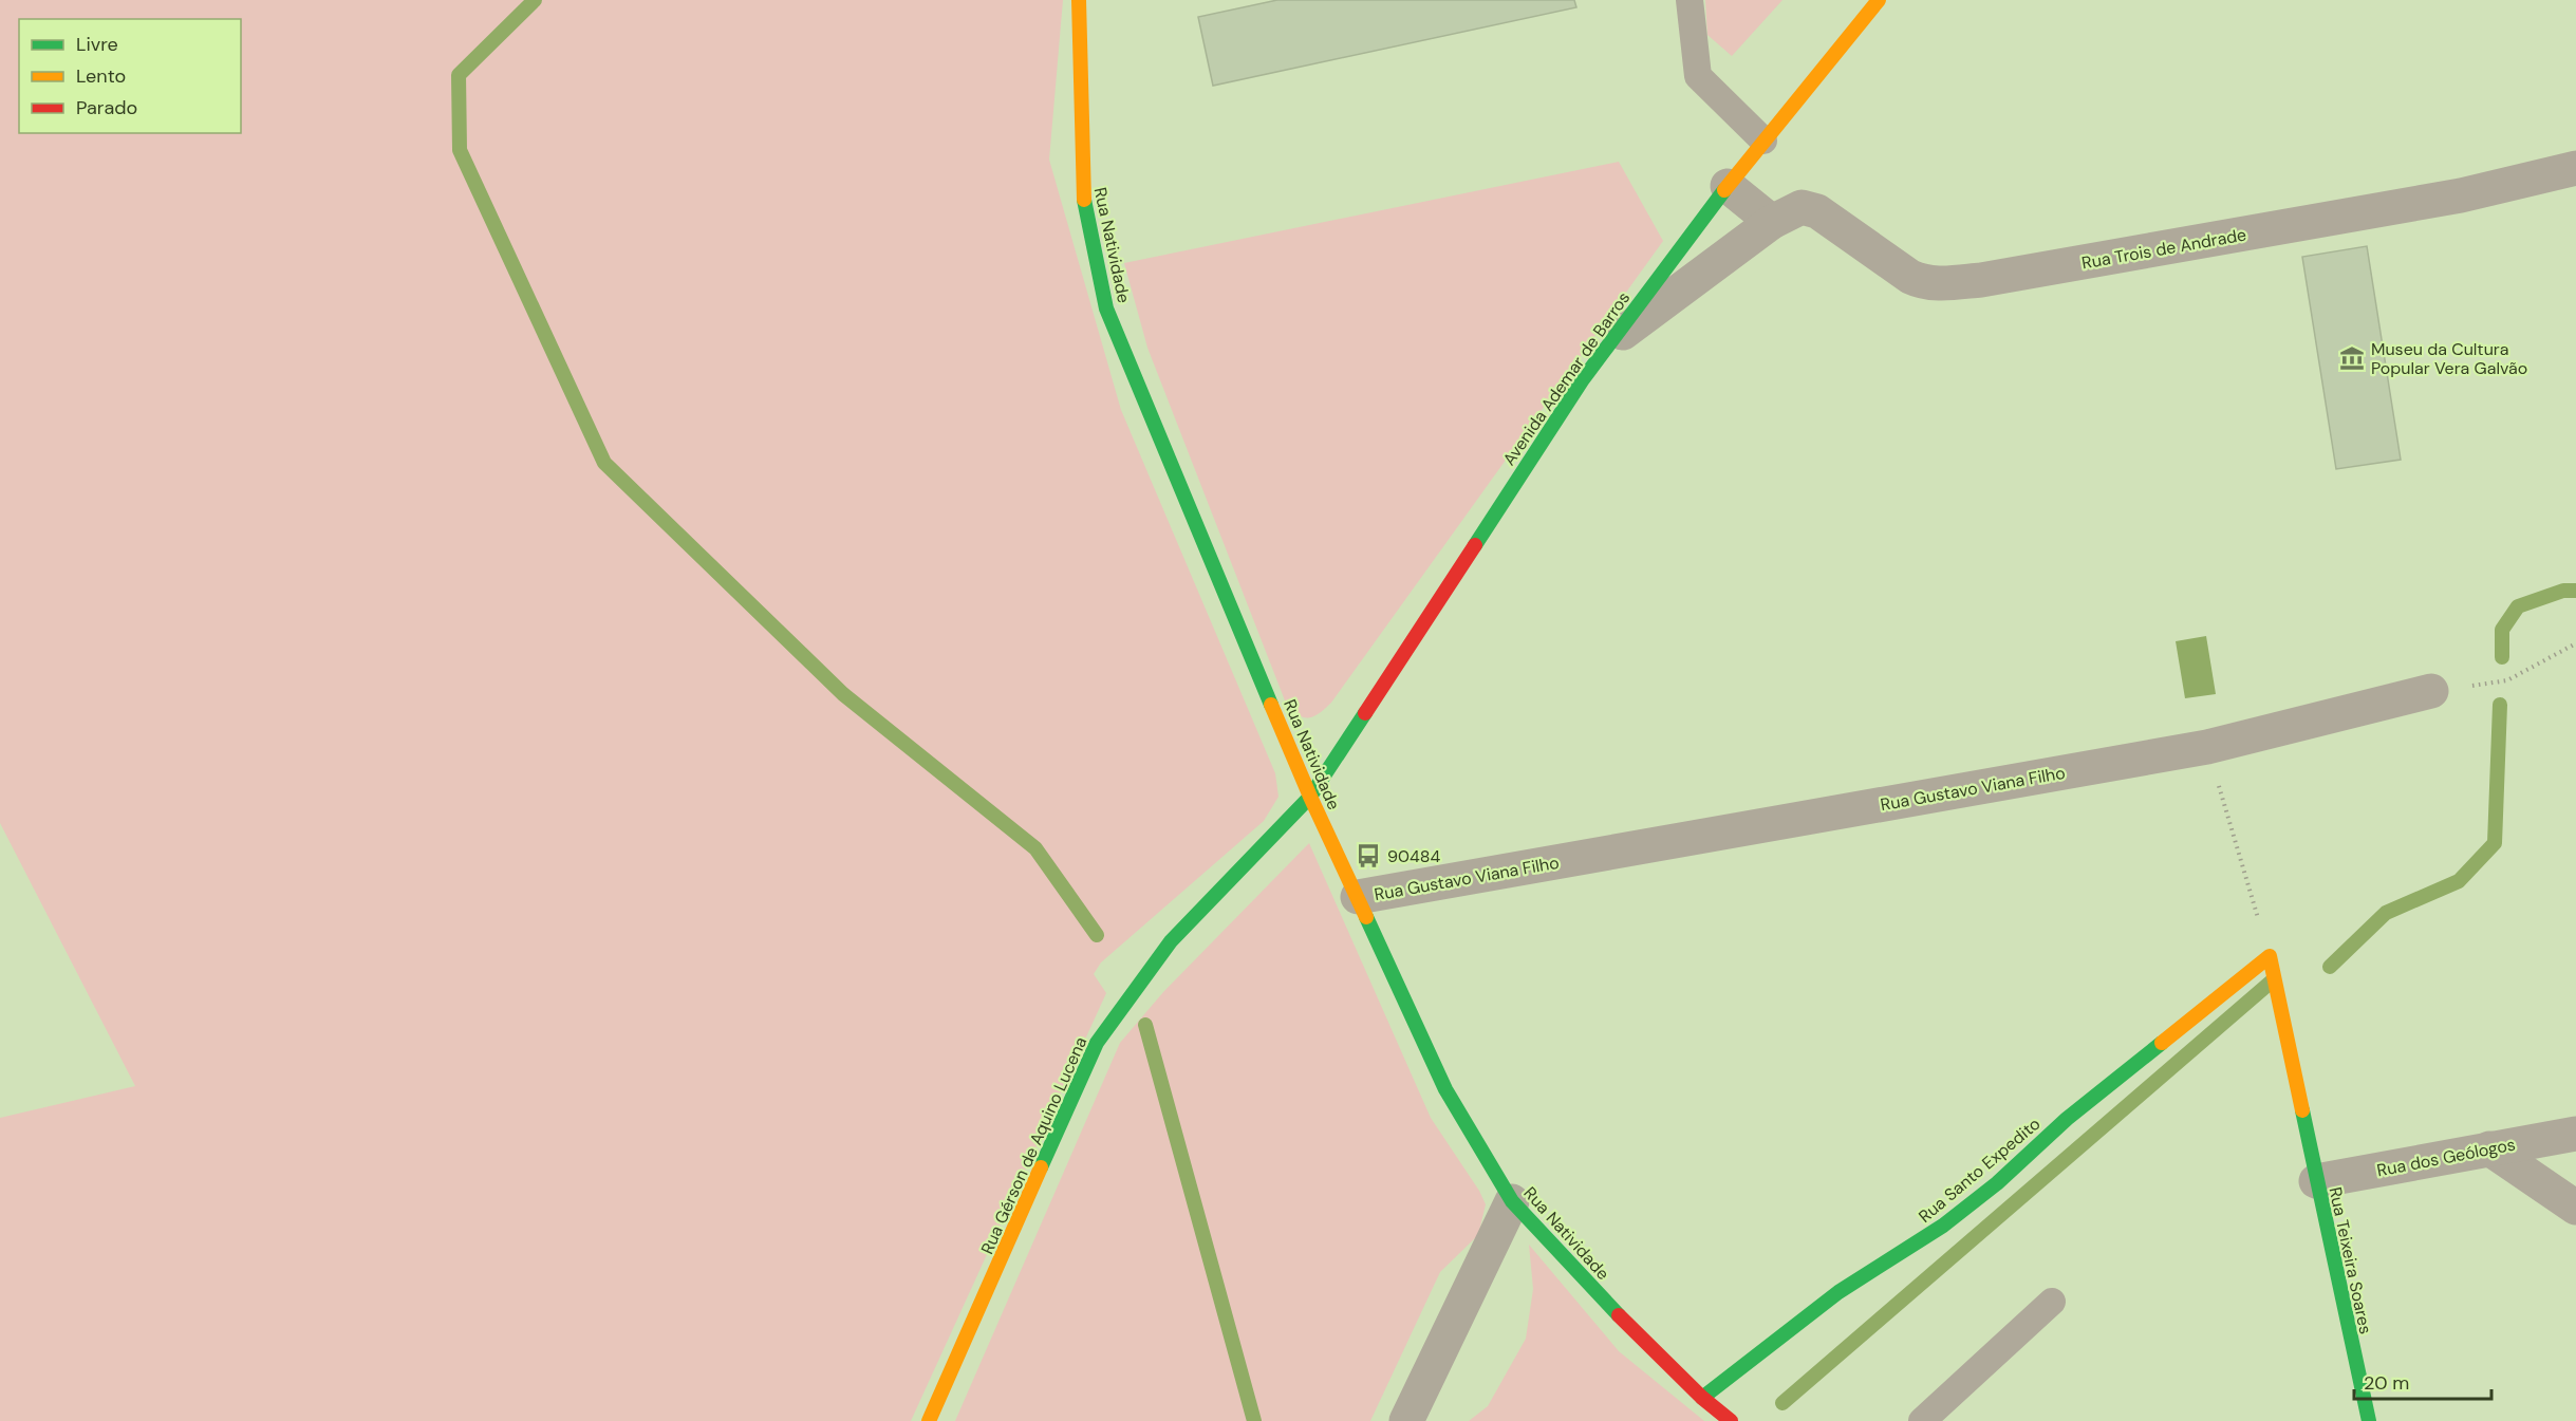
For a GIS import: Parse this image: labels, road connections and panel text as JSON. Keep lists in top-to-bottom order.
{
  "streets": {
    "street": [
      "Rua Natividade",
      "Rua Trois de Andrade",
      "Avenida Ademar de Barros",
      "Rua Gustavo Viana Filho",
      "Rua Gérson de Aquino Lucena",
      "Rua dos Geólogos",
      "Rua Santo Expedito",
      "Rua Teixeira Soares"
    ]
  },
  "crossings": [
    ["Rua Natividade", "Avenida Ademar de Barros"],
    ["Rua Natividade", "Rua Gustavo Viana Filho"],
    ["Rua Natividade", "Rua Gérson de Aquino Lucena"],
    ["Rua Natividade", "Rua Santo Expedito"],
    ["Rua Trois de Andrade", "Avenida Ademar de Barros"],
    ["Avenida Ademar de Barros", "Rua Gérson de Aquino Lucena"],
    ["Rua dos Geólogos", "Rua Teixeira Soares"],
    ["Rua Santo Expedito", "Rua Teixeira Soares"]
  ],
  "places": {
    "museum": ["Museu da Cultura Popular Vera Galvão"],
    "bus stop": ["90484"]
  },
  "legend": ["Livre", "Lento", "Parado"],
  "scale_bar": "20 m"
}
